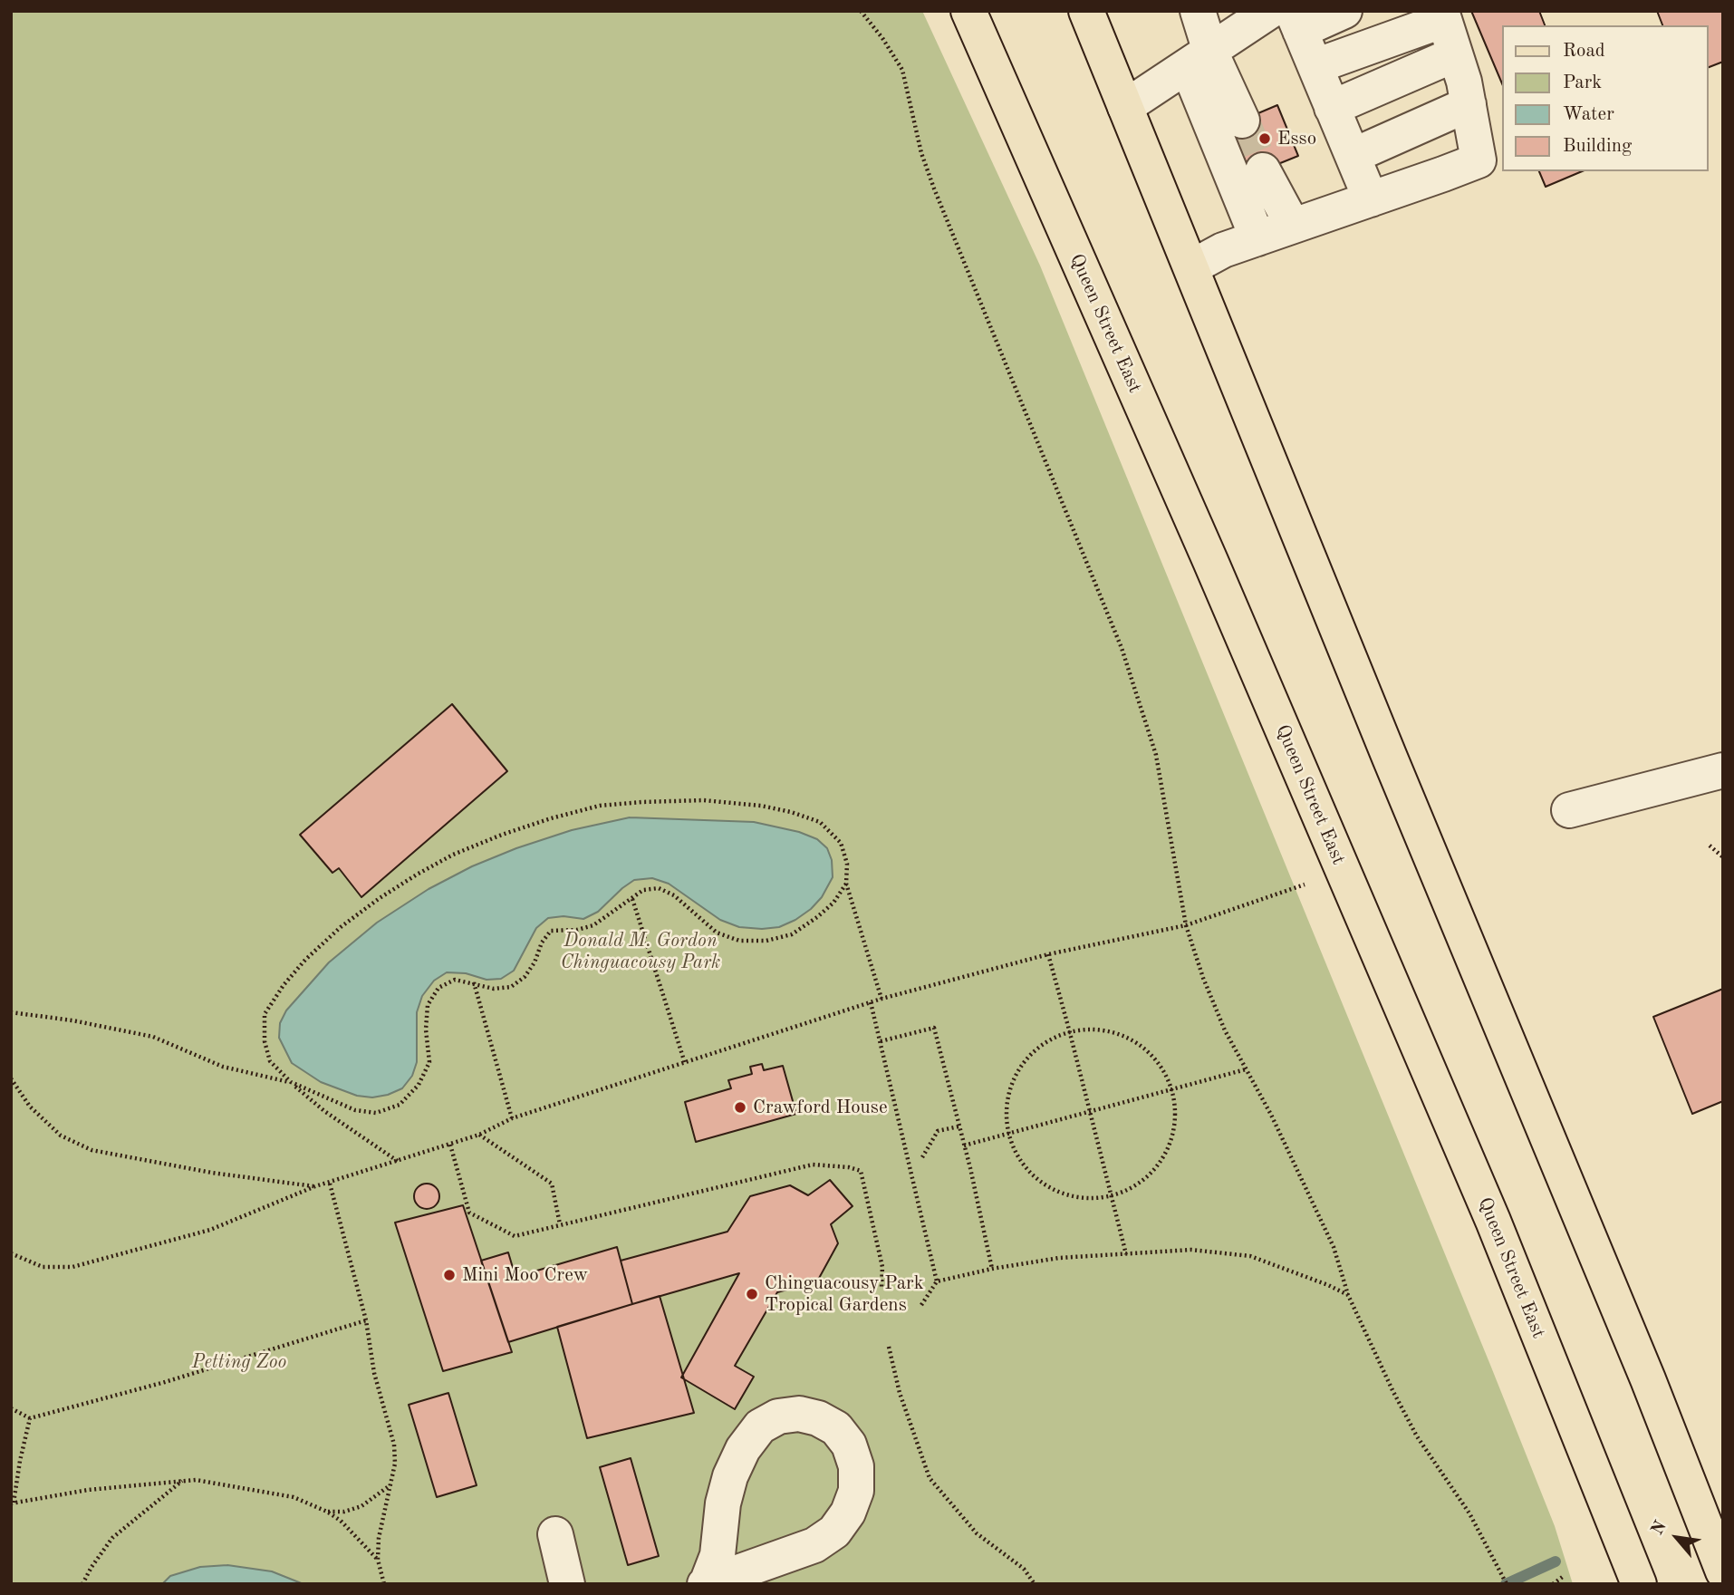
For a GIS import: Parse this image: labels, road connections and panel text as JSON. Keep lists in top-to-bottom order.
{
  "streets": {
    "main road": ["Queen Street East"]
  },
  "parks": ["Donald M. Gordon Chinguacousy Park", "Petting Zoo"],
  "places": [
    "Esso",
    "Crawford House",
    "Mini Moo Crew",
    "Chinguacousy Park Tropical Gardens"
  ],
  "legend": [
    "Road",
    "Park",
    "Water",
    "Building"
  ],
  "north": "top left"
}
